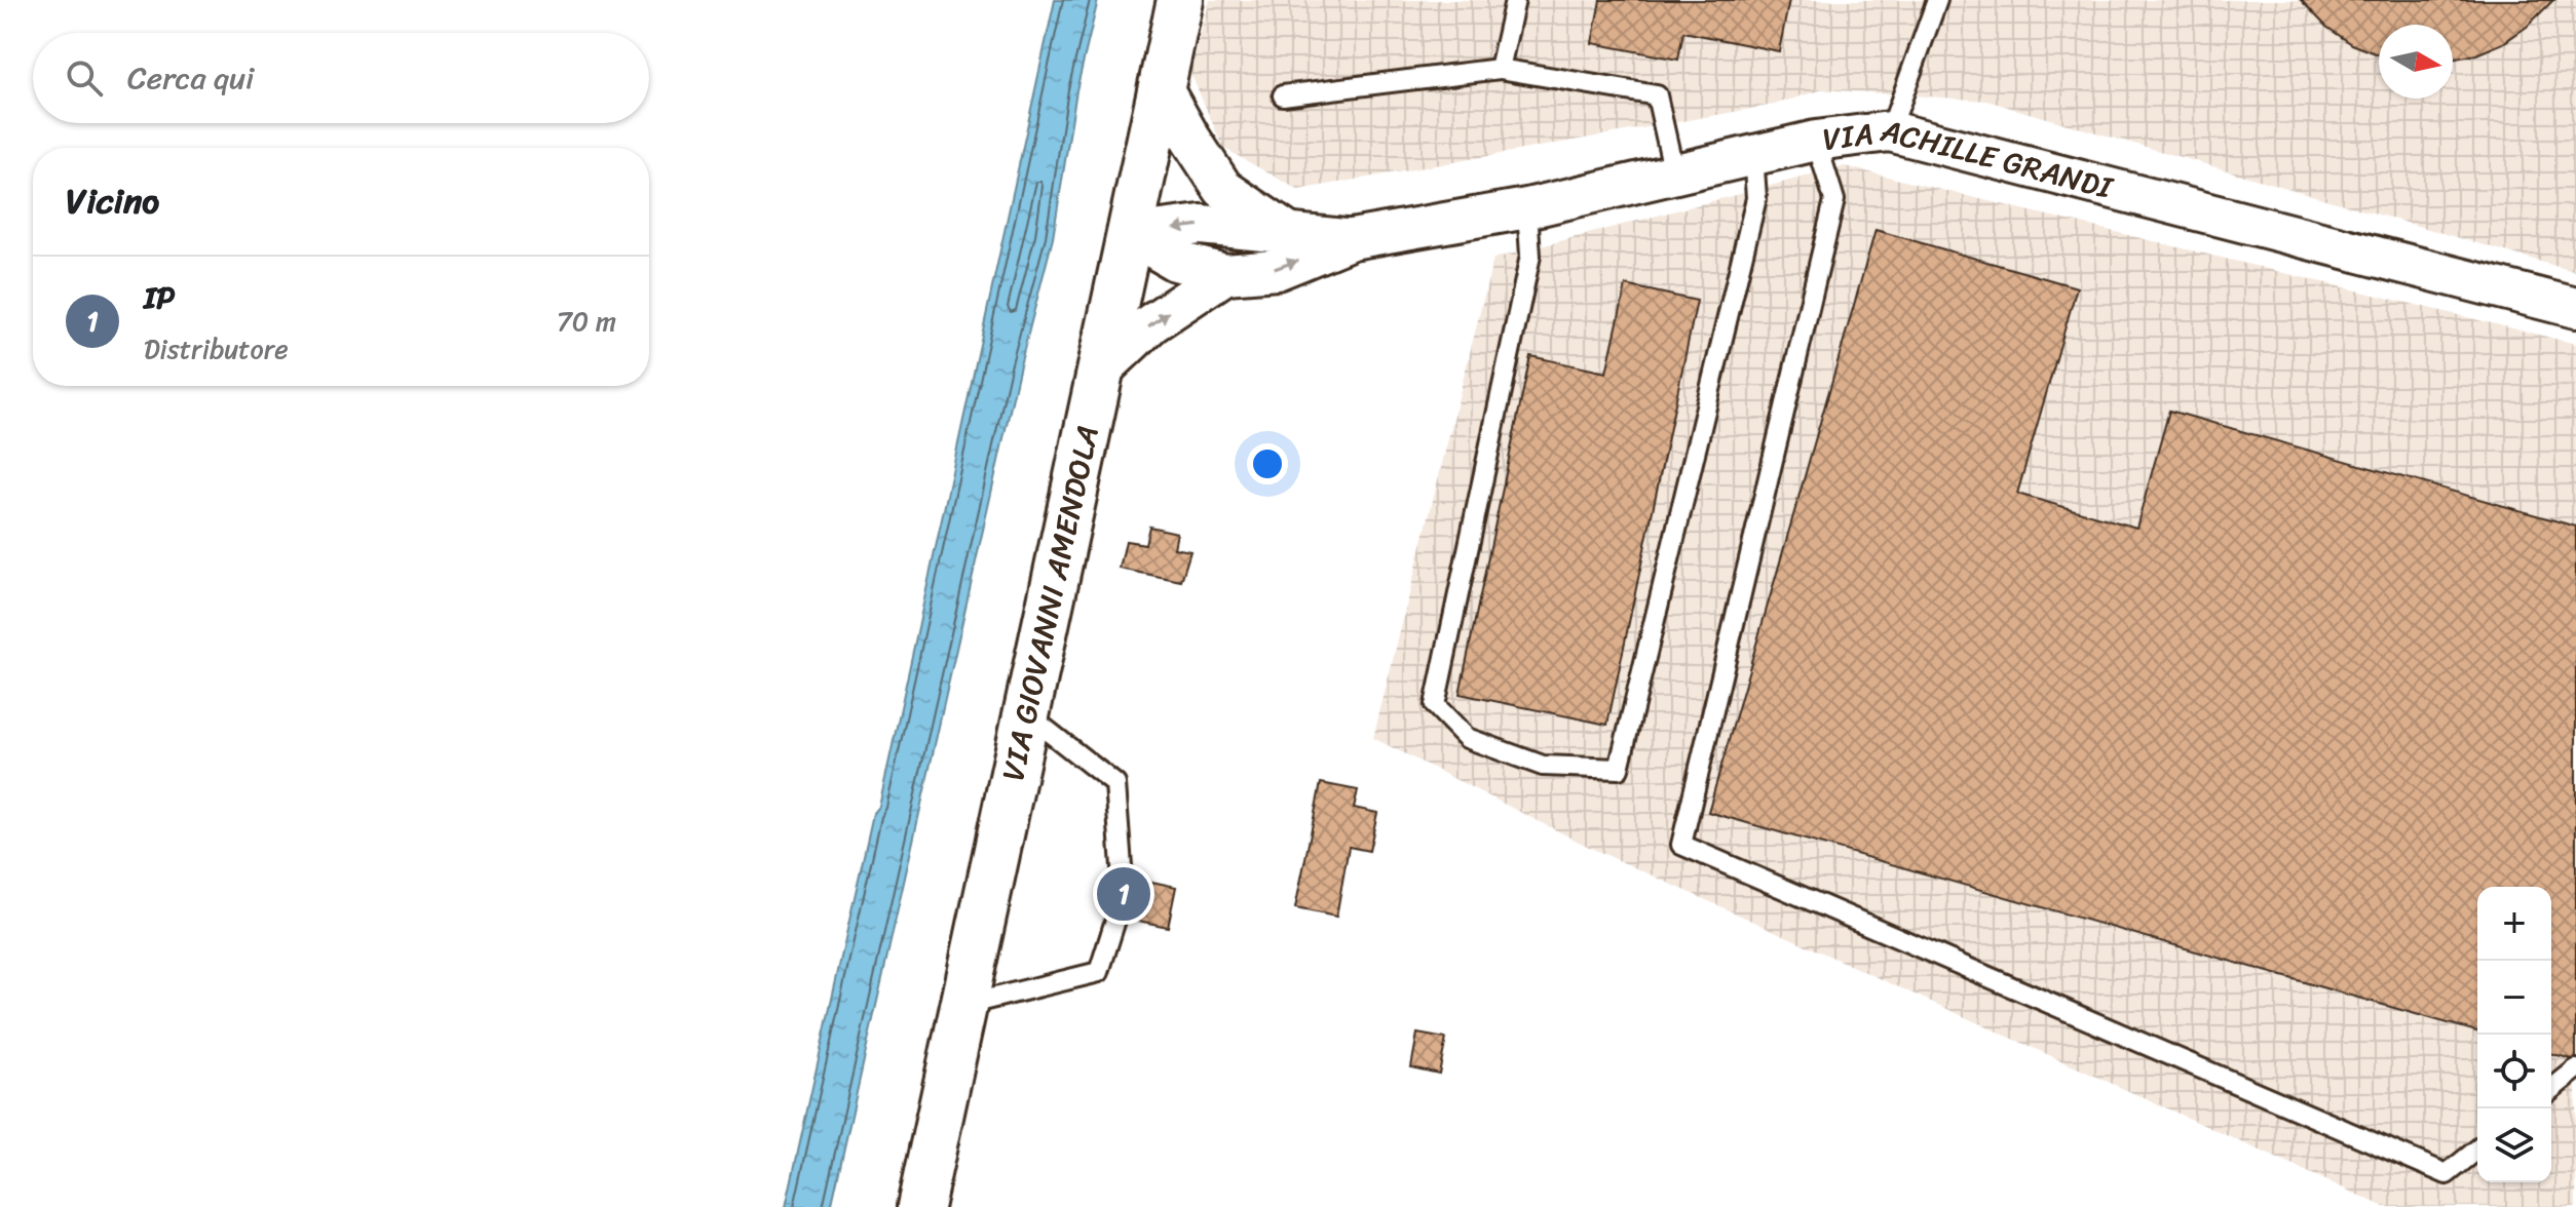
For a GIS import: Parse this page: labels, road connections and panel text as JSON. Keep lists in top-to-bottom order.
{
  "streets": {
    "main road": ["VIA GIOVANNI AMENDOLA"],
    "street": ["VIA ACHILLE GRANDI"]
  },
  "crossings": [
    ["VIA ACHILLE GRANDI", "VIA GIOVANNI AMENDOLA"]
  ],
  "north": "right",
  "page": {
    "search": "Cerca qui",
    "heading": "Vicino",
    "list": [
      {
        "mark": "1",
        "name": "IP",
        "note": "Distributore",
        "value": "70 m"
      }
    ],
    "pins": "1",
    "map_buttons": ["+", "−"]
  }
}
